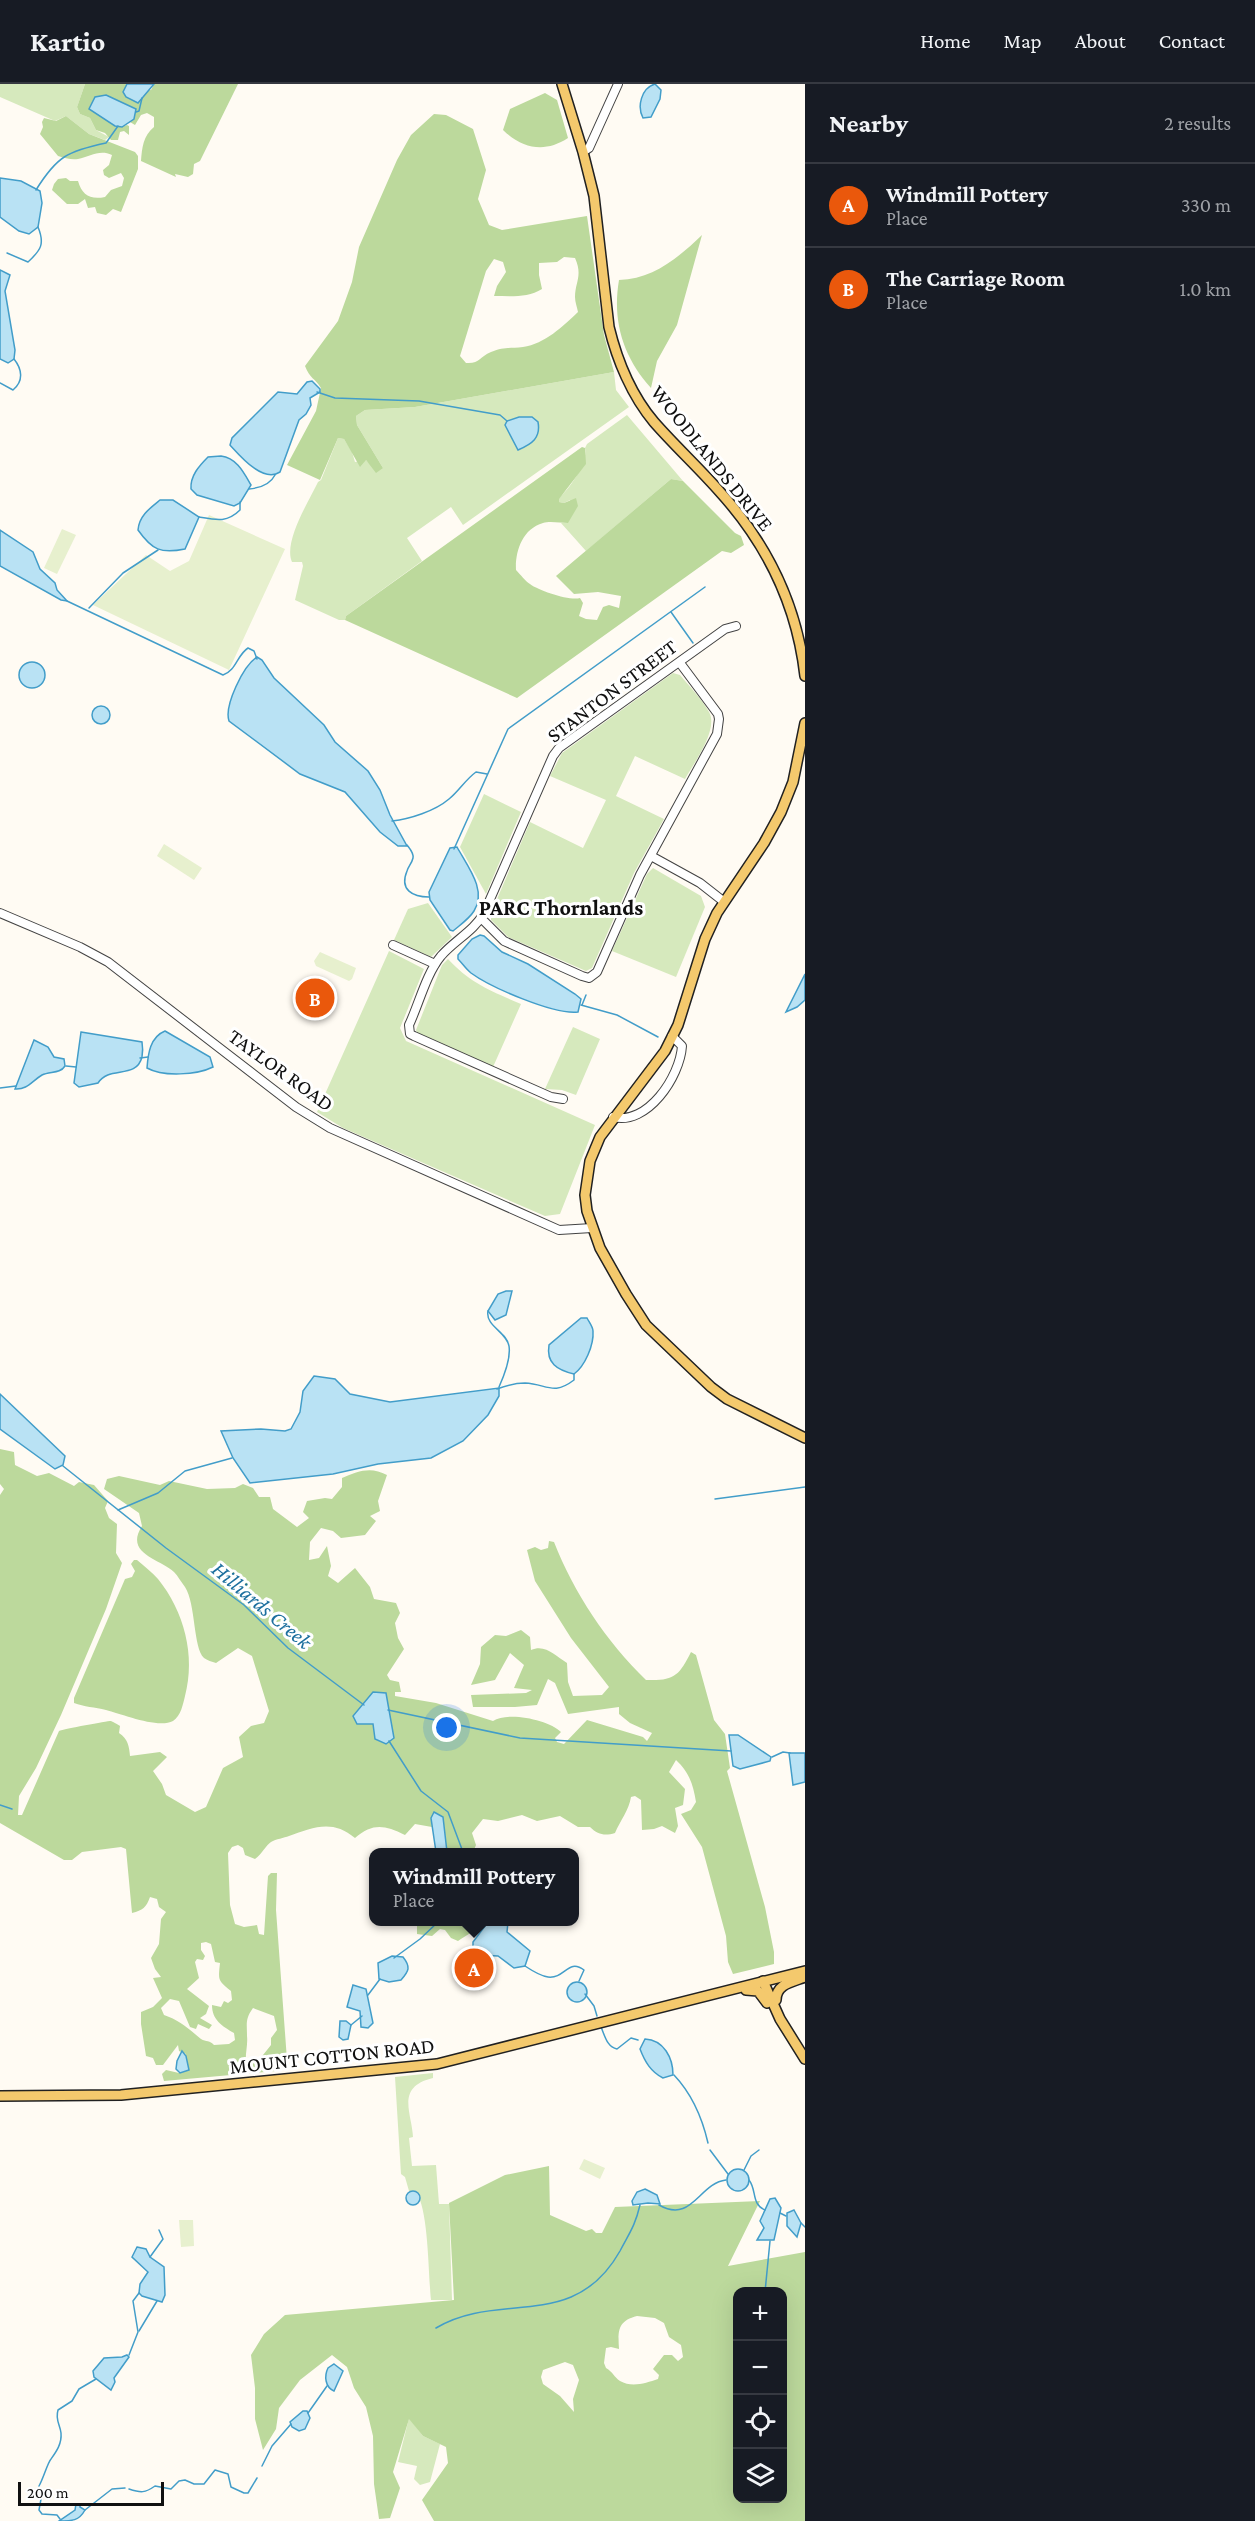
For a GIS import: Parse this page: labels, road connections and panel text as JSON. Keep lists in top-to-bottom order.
{
  "streets": {
    "main road": ["WOODLANDS DRIVE", "MOUNT COTTON ROAD"],
    "street": ["STANTON STREET", "TAYLOR ROAD"]
  },
  "districts": ["PARC Thornlands"],
  "water": ["Hilliards Creek"],
  "scale_bar": "200 m",
  "page": {
    "header": "Kartio",
    "nav": [
      "Home",
      "Map",
      "About",
      "Contact"
    ],
    "heading": ["Nearby", "2 results"],
    "list": [
      {
        "mark": "A",
        "name": "Windmill Pottery",
        "note": "Place",
        "value": "330 m"
      },
      {
        "mark": "B",
        "name": "The Carriage Room",
        "note": "Place",
        "value": "1.0 km"
      }
    ],
    "pins": ["B", "A"],
    "popup": ["Windmill Pottery", "Place"],
    "map_buttons": ["+", "−"],
    "scale": "200 m"
  }
}
